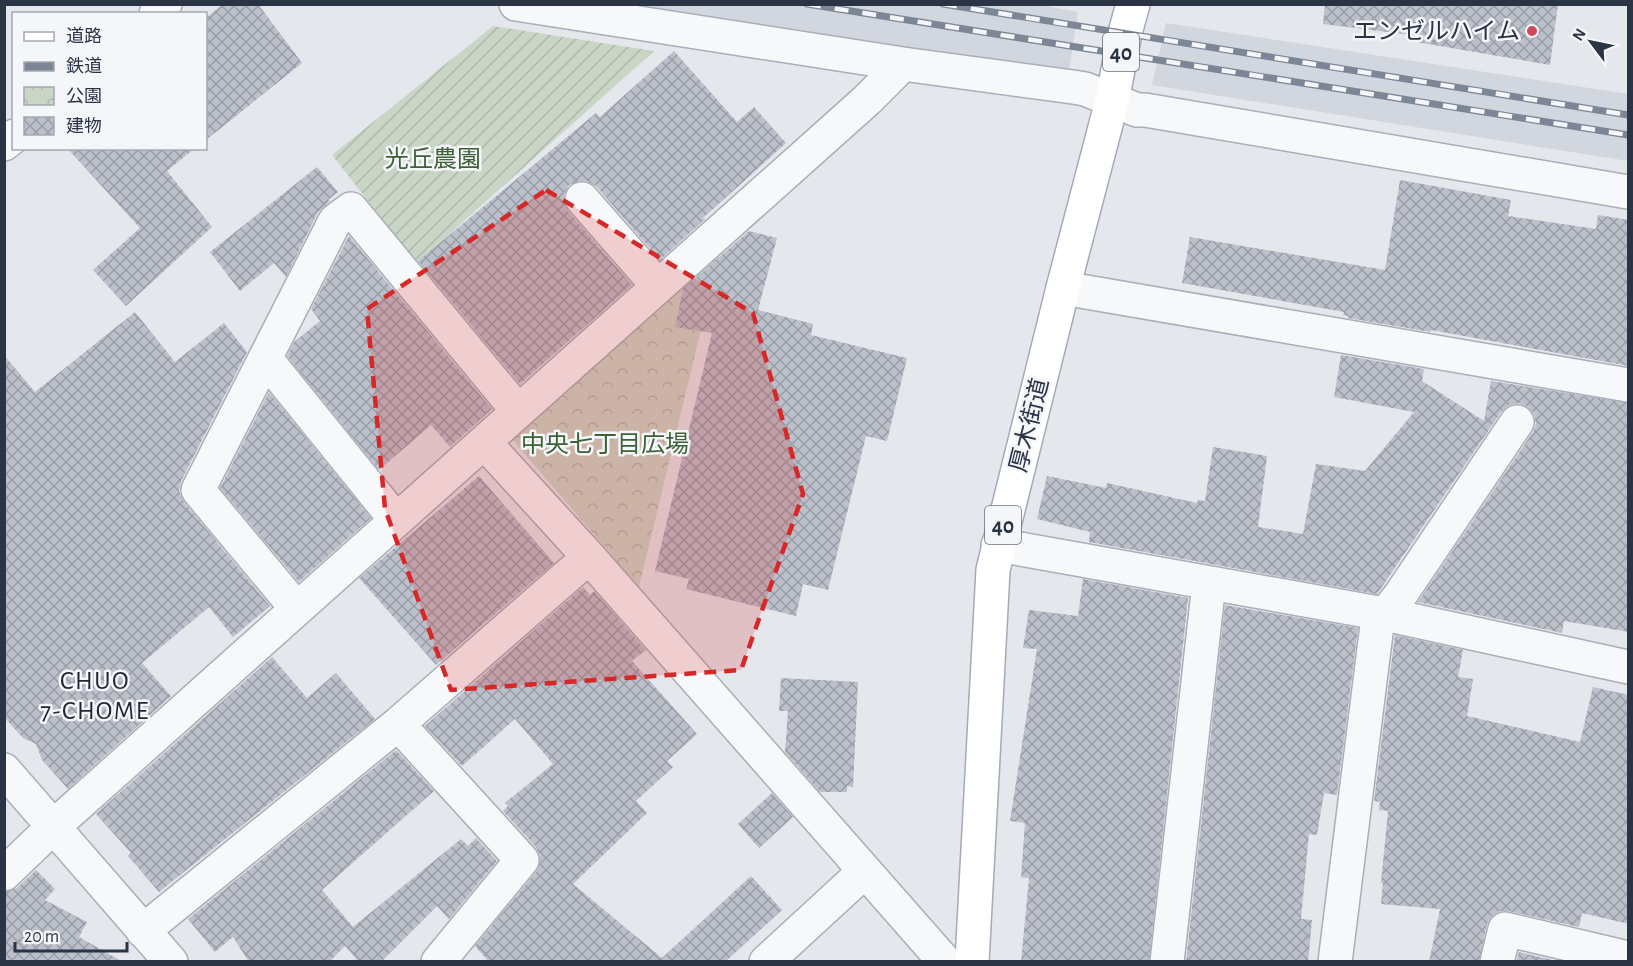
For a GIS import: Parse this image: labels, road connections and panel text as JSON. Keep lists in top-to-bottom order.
{
  "streets": {
    "main road": ["40", "厚木街道"]
  },
  "districts": ["CHUO 7-CHOME"],
  "parks": ["光丘農園", "中央七丁目広場"],
  "places": ["エンゼルハイム"],
  "legend": [
    "道路",
    "鉄道",
    "公園",
    "建物"
  ],
  "scale_bar": "20 m",
  "north": "top left"
}
